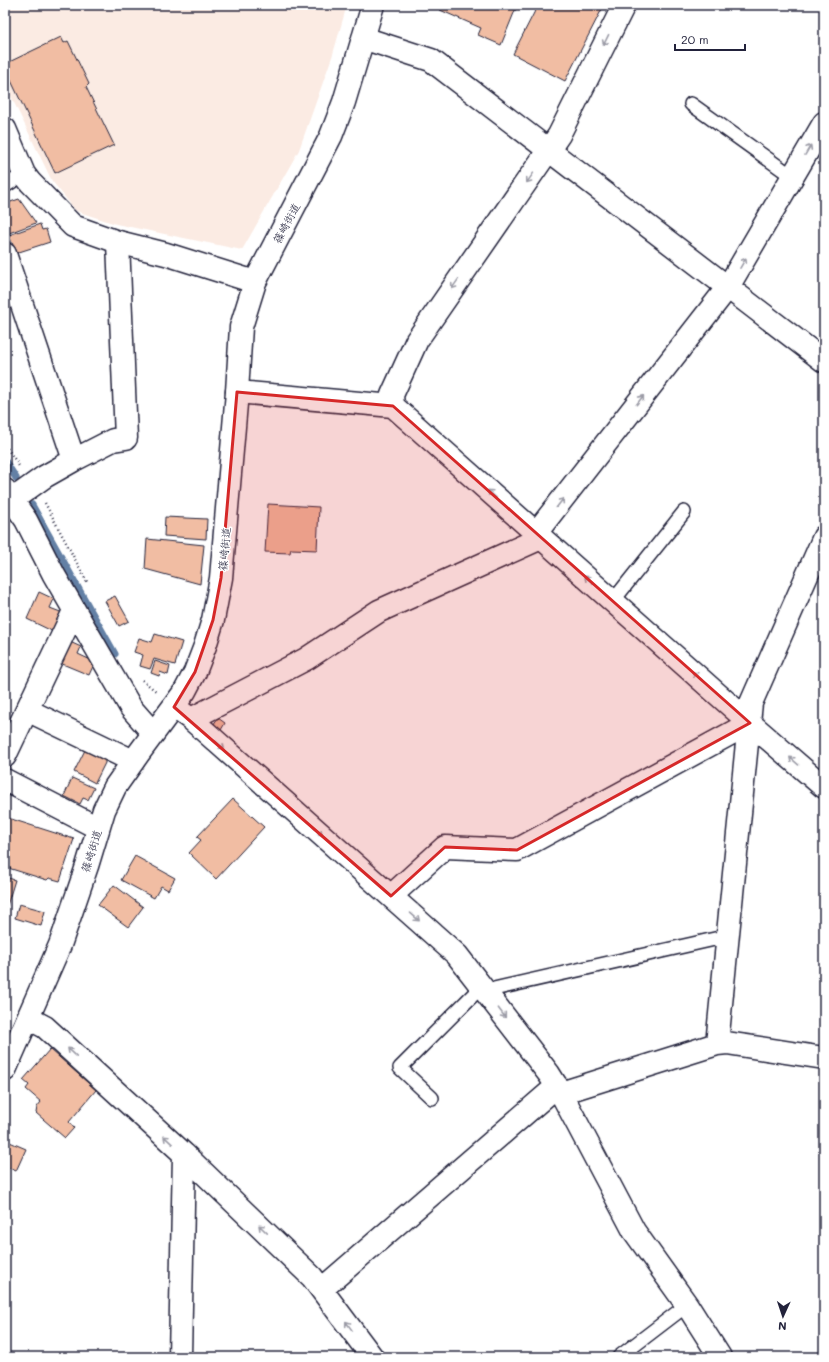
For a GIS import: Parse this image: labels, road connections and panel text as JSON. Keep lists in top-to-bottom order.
{
  "streets": {
    "street": ["篠崎街道"]
  },
  "scale_bar": "20 m",
  "north": "bottom"
}
